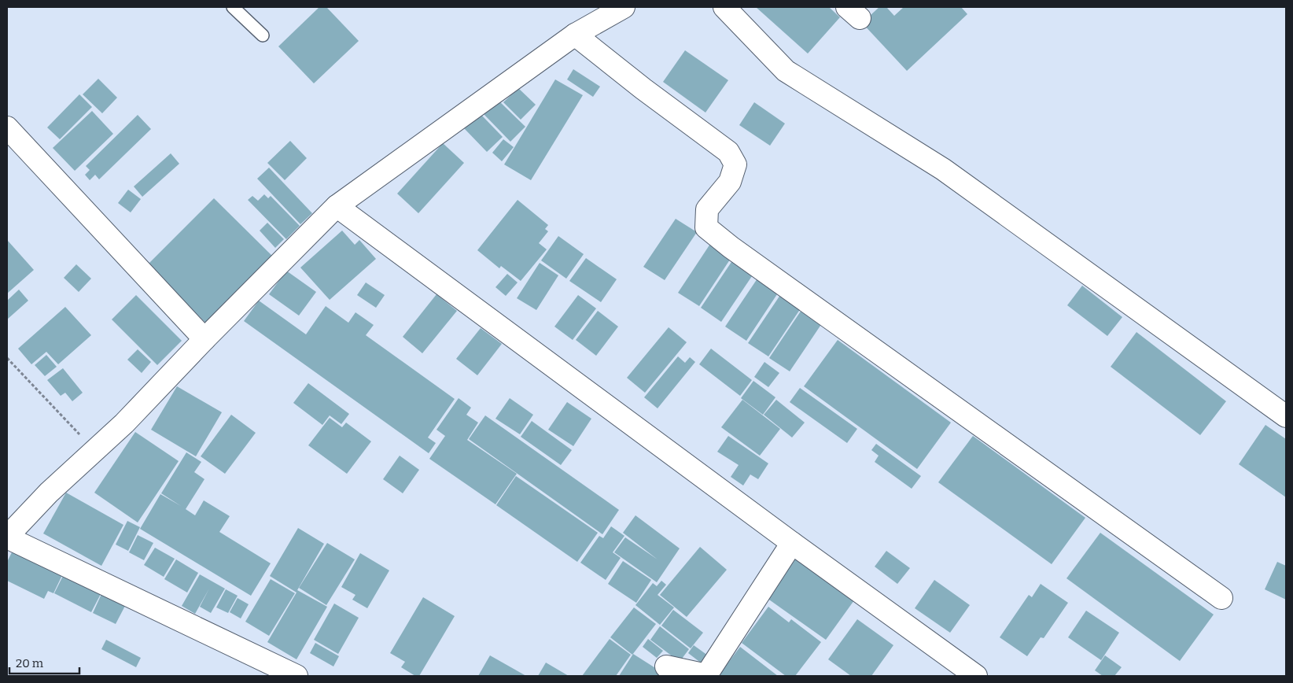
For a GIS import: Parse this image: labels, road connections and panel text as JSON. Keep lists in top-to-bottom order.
{
  "scale_bar": "20 m"
}
